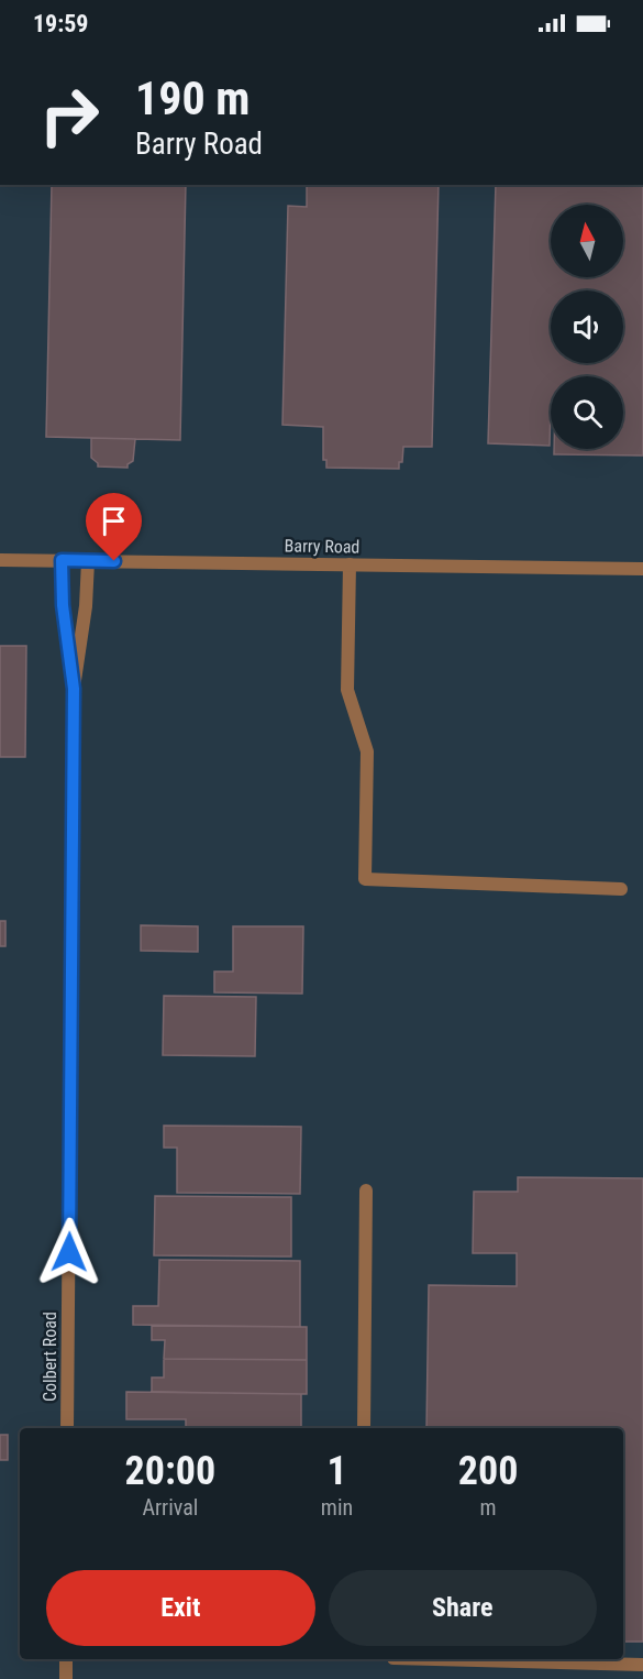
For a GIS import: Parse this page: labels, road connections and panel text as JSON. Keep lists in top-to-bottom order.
{
  "streets": {
    "street": ["Barry Road", "Colbert Road"]
  },
  "crossings": [
    ["Barry Road", "Colbert Road"]
  ],
  "north": "top",
  "page": {
    "status": "19:59",
    "turn": ["190 m", "Barry Road"],
    "eta": [
      "20:00",
      "Arrival",
      "1",
      "min",
      "200",
      "m"
    ],
    "buttons": ["Exit", "Share"]
  }
}
